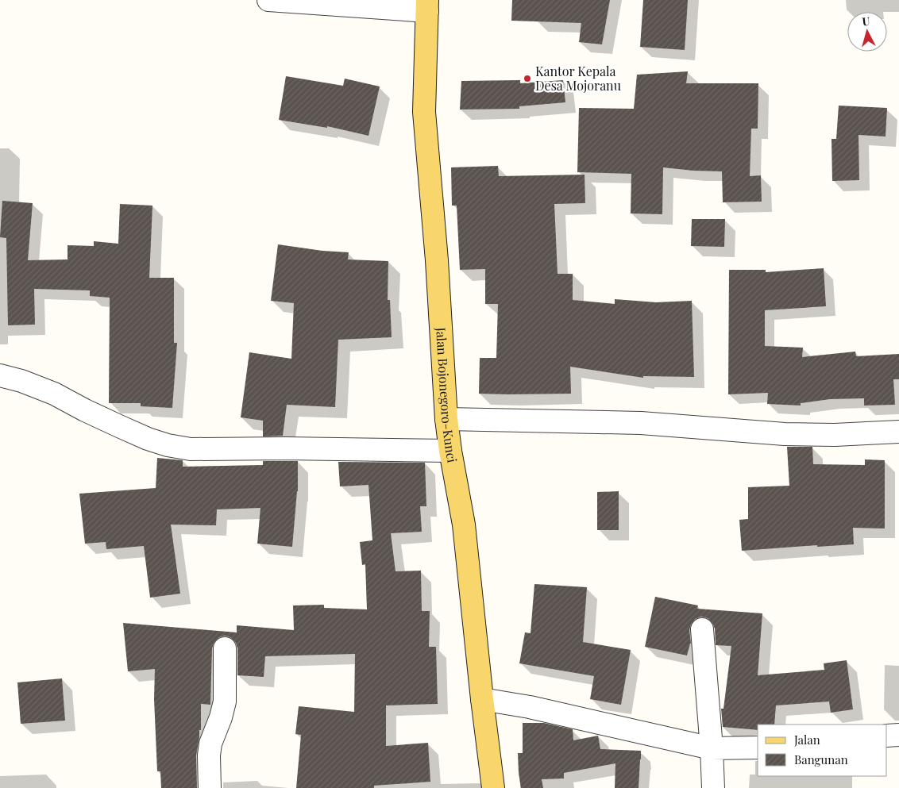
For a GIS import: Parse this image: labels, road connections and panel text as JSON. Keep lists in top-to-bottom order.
{
  "streets": {
    "main road": ["Jalan Bojonegoro-Kunci"]
  },
  "places": ["Kantor Kepala Desa Mojoranu"],
  "legend": ["Jalan", "Bangunan"],
  "north": "top"
}
